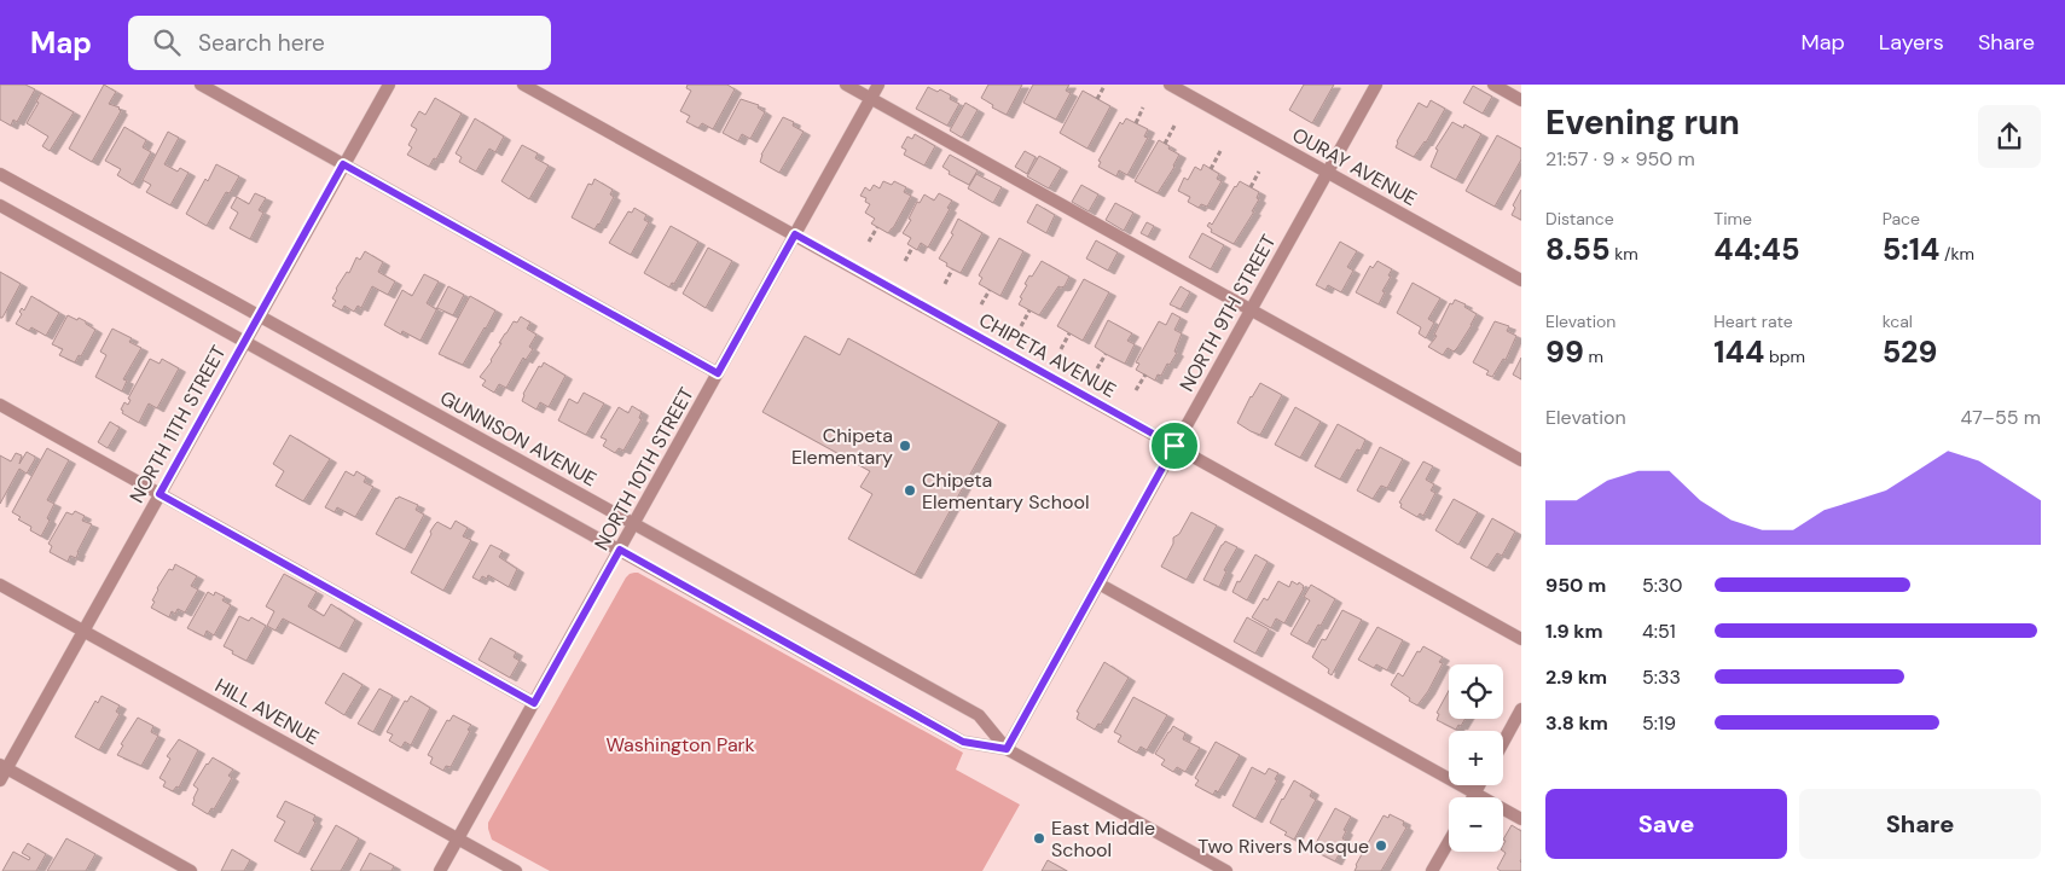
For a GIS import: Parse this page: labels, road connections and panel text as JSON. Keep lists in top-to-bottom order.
{
  "streets": {
    "street": [
      "OURAY AVENUE",
      "NORTH 9TH STREET",
      "CHIPETA AVENUE",
      "NORTH 11TH STREET",
      "GUNNISON AVENUE",
      "NORTH 10TH STREET",
      "HILL AVENUE"
    ]
  },
  "crossings": [
    ["OURAY AVENUE", "NORTH 9TH STREET"],
    ["NORTH 9TH STREET", "CHIPETA AVENUE"],
    ["NORTH 9TH STREET", "GUNNISON AVENUE"],
    ["CHIPETA AVENUE", "NORTH 10TH STREET"],
    ["NORTH 11TH STREET", "GUNNISON AVENUE"],
    ["NORTH 11TH STREET", "HILL AVENUE"],
    ["GUNNISON AVENUE", "NORTH 10TH STREET"],
    ["NORTH 10TH STREET", "HILL AVENUE"]
  ],
  "parks": ["Washington Park"],
  "places": [
    "Chipeta Elementary",
    "Chipeta Elementary School",
    "East Middle School",
    "Two Rivers Mosque"
  ],
  "page": {
    "header": "Map",
    "search": "Search here",
    "nav": ["Map", "Layers", "Share"],
    "heading": ["Evening run", "21:57 · 9 × 950 m"],
    "stats": [
      ["Distance", "8.55 km"],
      ["Time", "44:45"],
      ["Pace", "5:14 /km"],
      ["Elevation", "99 m"],
      ["Heart rate", "144 bpm"],
      ["kcal", "529"]
    ],
    "chart": ["Elevation", "47–55 m"],
    "list": [
      {
        "name": "950 m",
        "note": "5:30"
      },
      {
        "name": "1.9 km",
        "note": "4:51"
      },
      {
        "name": "2.9 km",
        "note": "5:33"
      },
      {
        "name": "3.8 km",
        "note": "5:19"
      }
    ],
    "map_buttons": ["+", "−"],
    "buttons": ["Save", "Share"]
  }
}
